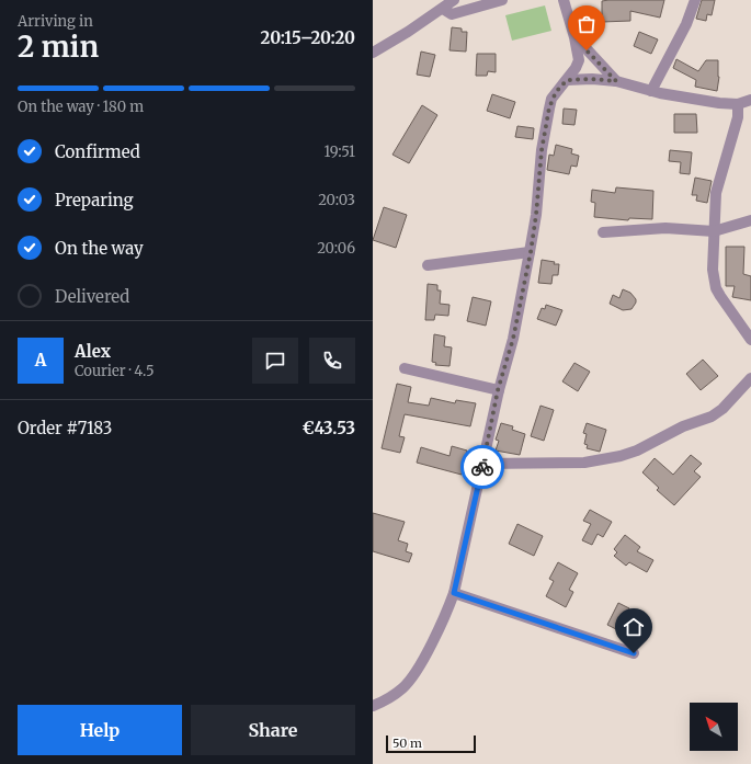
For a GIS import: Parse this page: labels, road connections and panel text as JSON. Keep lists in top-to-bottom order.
{
  "scale_bar": "50 m",
  "north": "top left",
  "page": {
    "heading": ["2 min", "Arriving in", "20:15–20:20"],
    "panel": [
      "Alex",
      "Courier · 4.5",
      "Order #7183",
      "€43.53"
    ],
    "bar": "On the way · 180 m",
    "list": [
      ["Confirmed", "19:51"],
      ["Preparing", "20:03"],
      ["On the way", "20:06"],
      "Delivered"
    ],
    "round": "A",
    "buttons": ["Help", "Share"],
    "scale": "50 m"
  }
}
